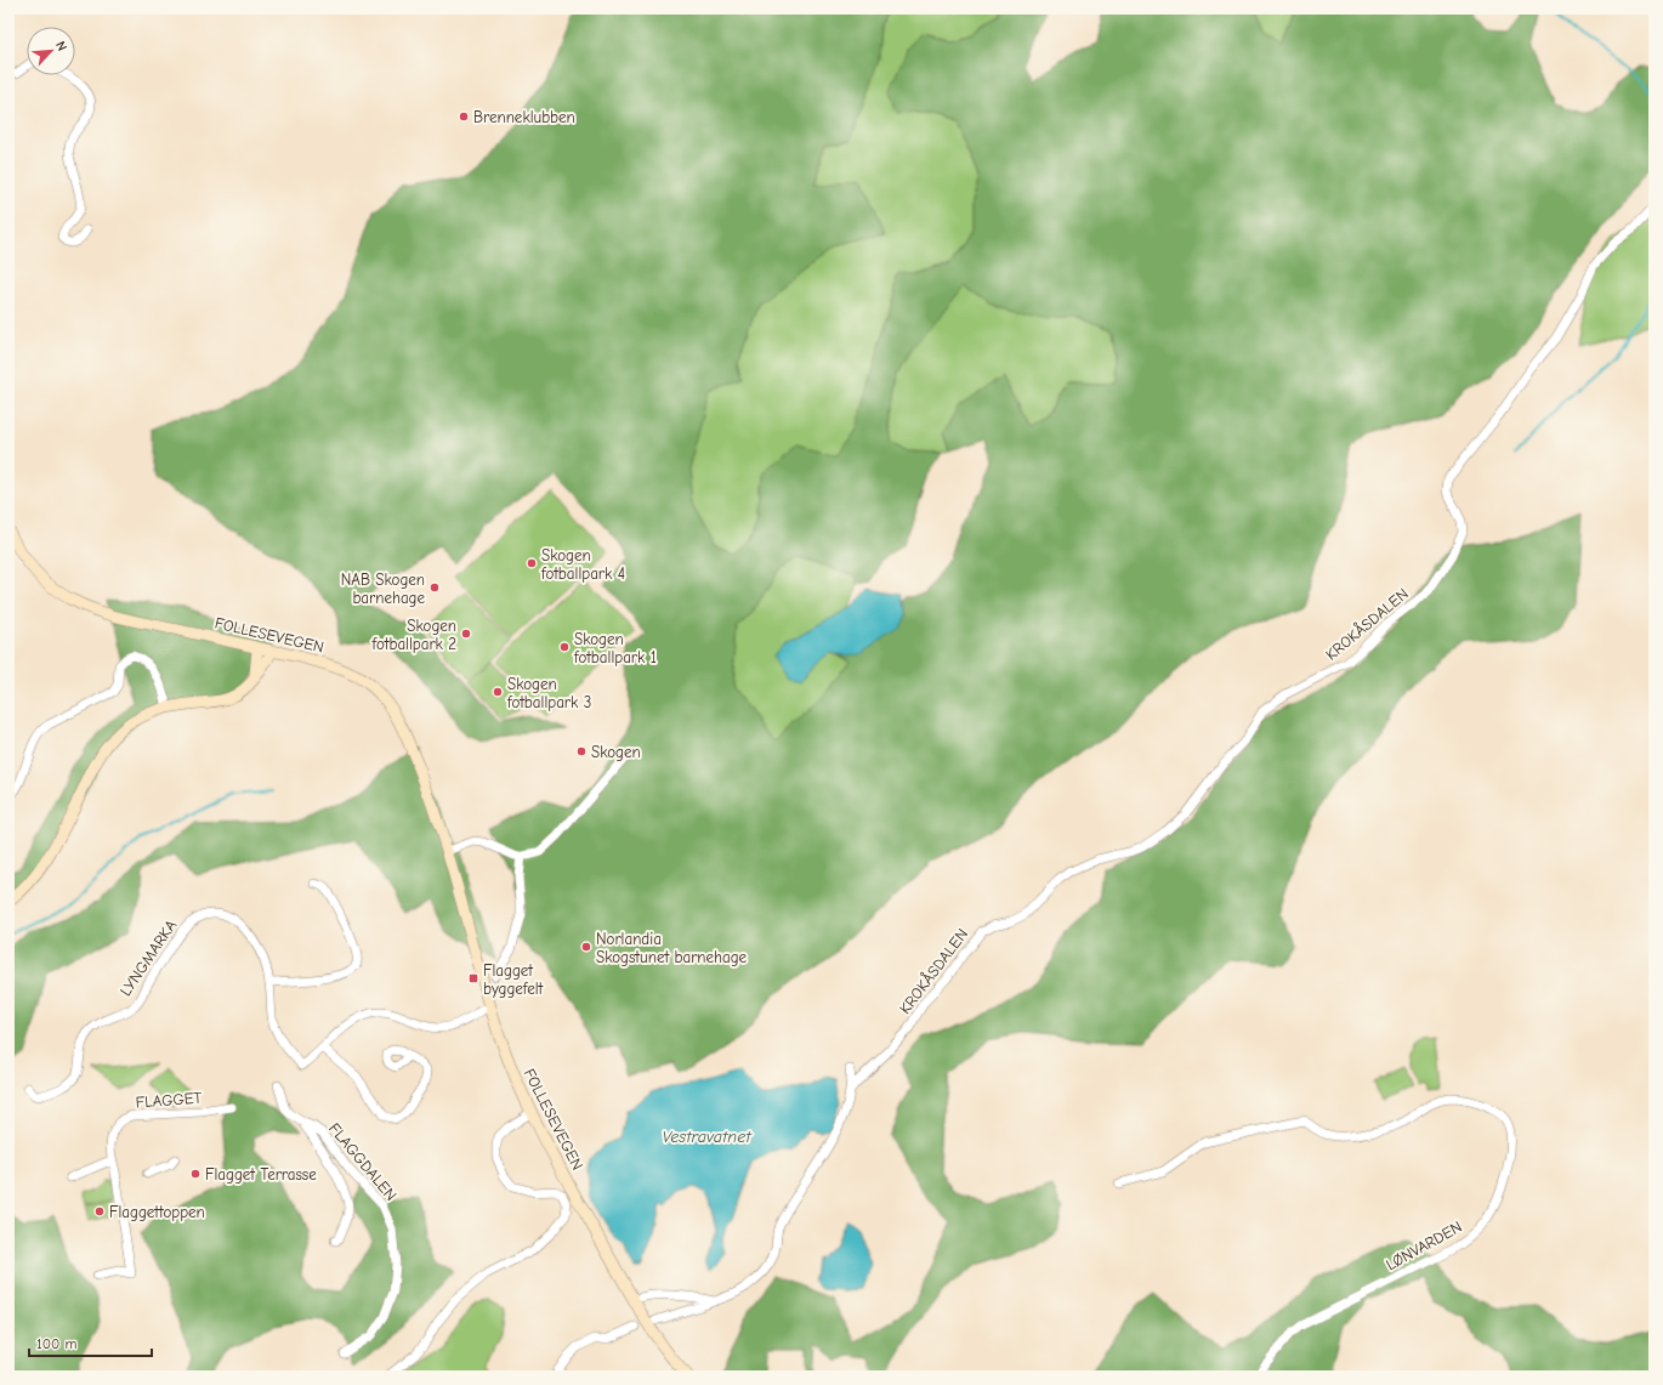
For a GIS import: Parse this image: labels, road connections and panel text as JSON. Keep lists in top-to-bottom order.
{
  "streets": {
    "main road": ["FOLLESEVEGEN"],
    "street": [
      "KROKÅSDALEN",
      "LYNGMARKA",
      "FLAGGET",
      "FLAGGDALEN",
      "LØNVARDEN"
    ]
  },
  "water": ["Vestravatnet"],
  "places": {
    "other": [
      "Brenneklubben",
      "Skogen fotballpark 4",
      "NAB Skogen barnehage",
      "Skogen fotballpark 2",
      "Skogen fotballpark 1",
      "Skogen fotballpark 3",
      "Skogen",
      "Norlandia Skogstunet barnehage",
      "Flagget Terrasse",
      "Flaggettoppen"
    ],
    "transit": ["Flagget byggefelt"]
  },
  "scale_bar": "100 m",
  "north": "top right"
}
